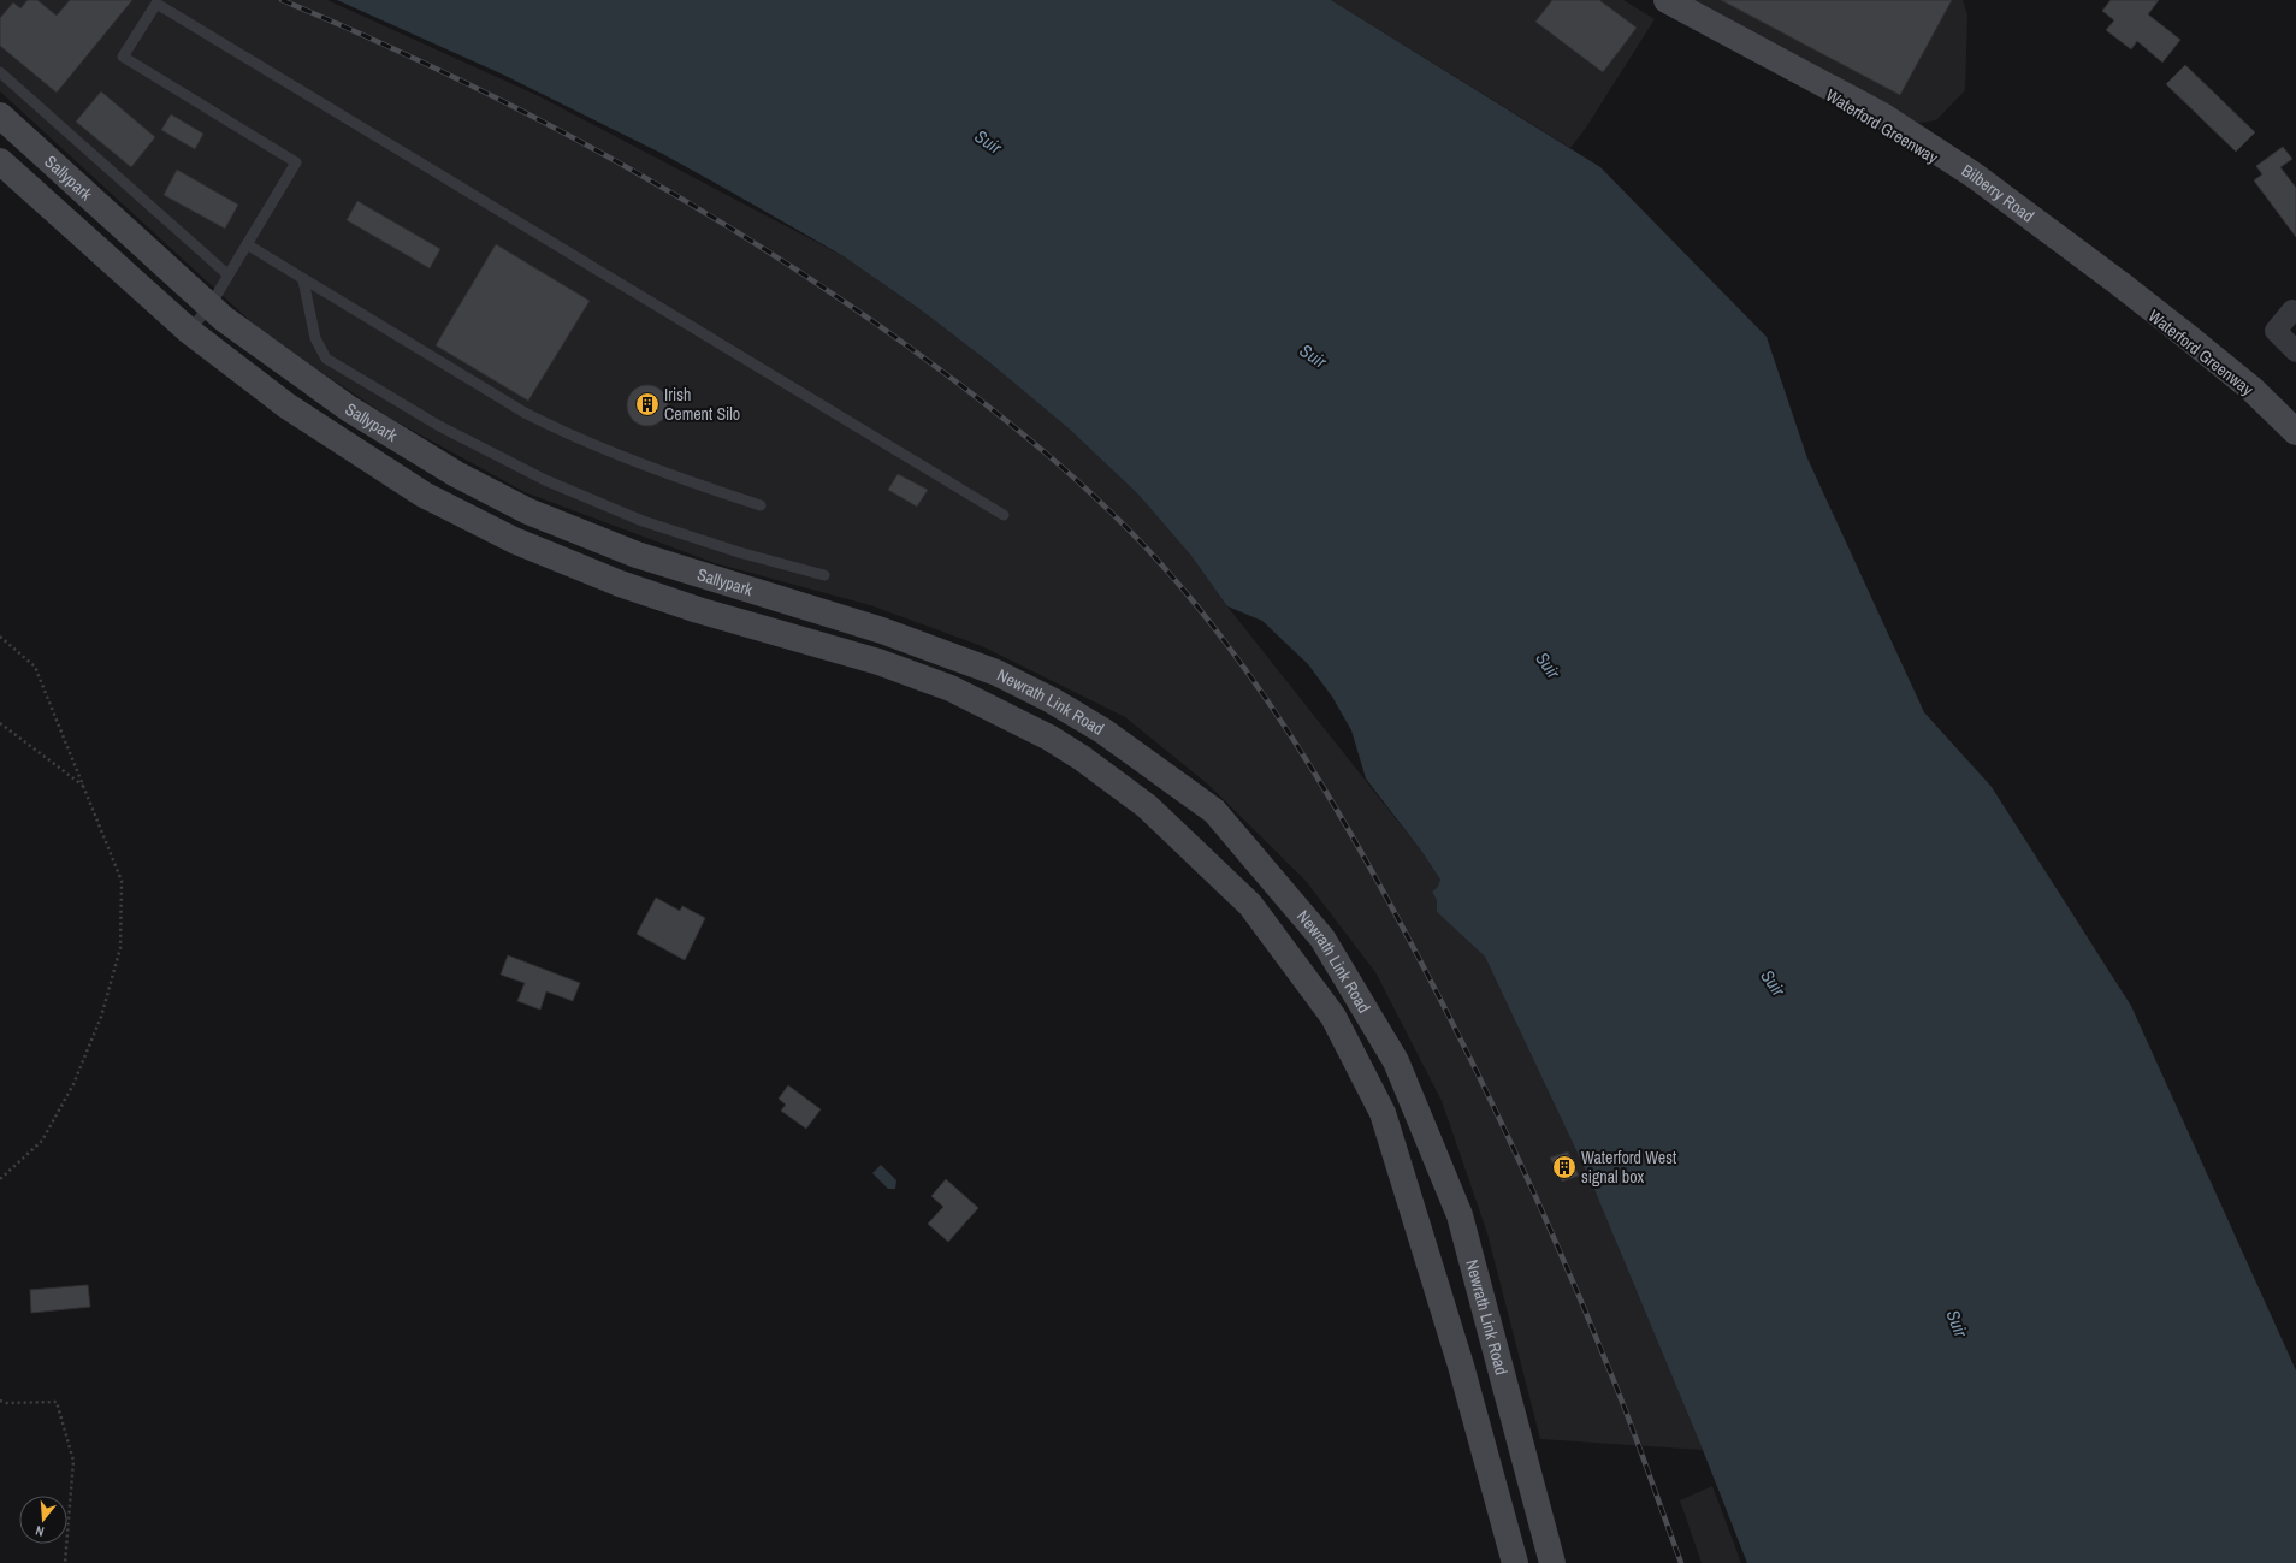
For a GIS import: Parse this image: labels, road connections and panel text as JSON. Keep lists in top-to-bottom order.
{
  "streets": {
    "main road": ["Sallypark", "Bilberry Road", "Newrath Link Road"]
  },
  "crossings": [
    ["Sallypark", "Newrath Link Road"]
  ],
  "water": ["Suir"],
  "places": {
    "building": ["Irish Cement Silo", "Waterford West signal box"]
  },
  "north": "bottom"
}
